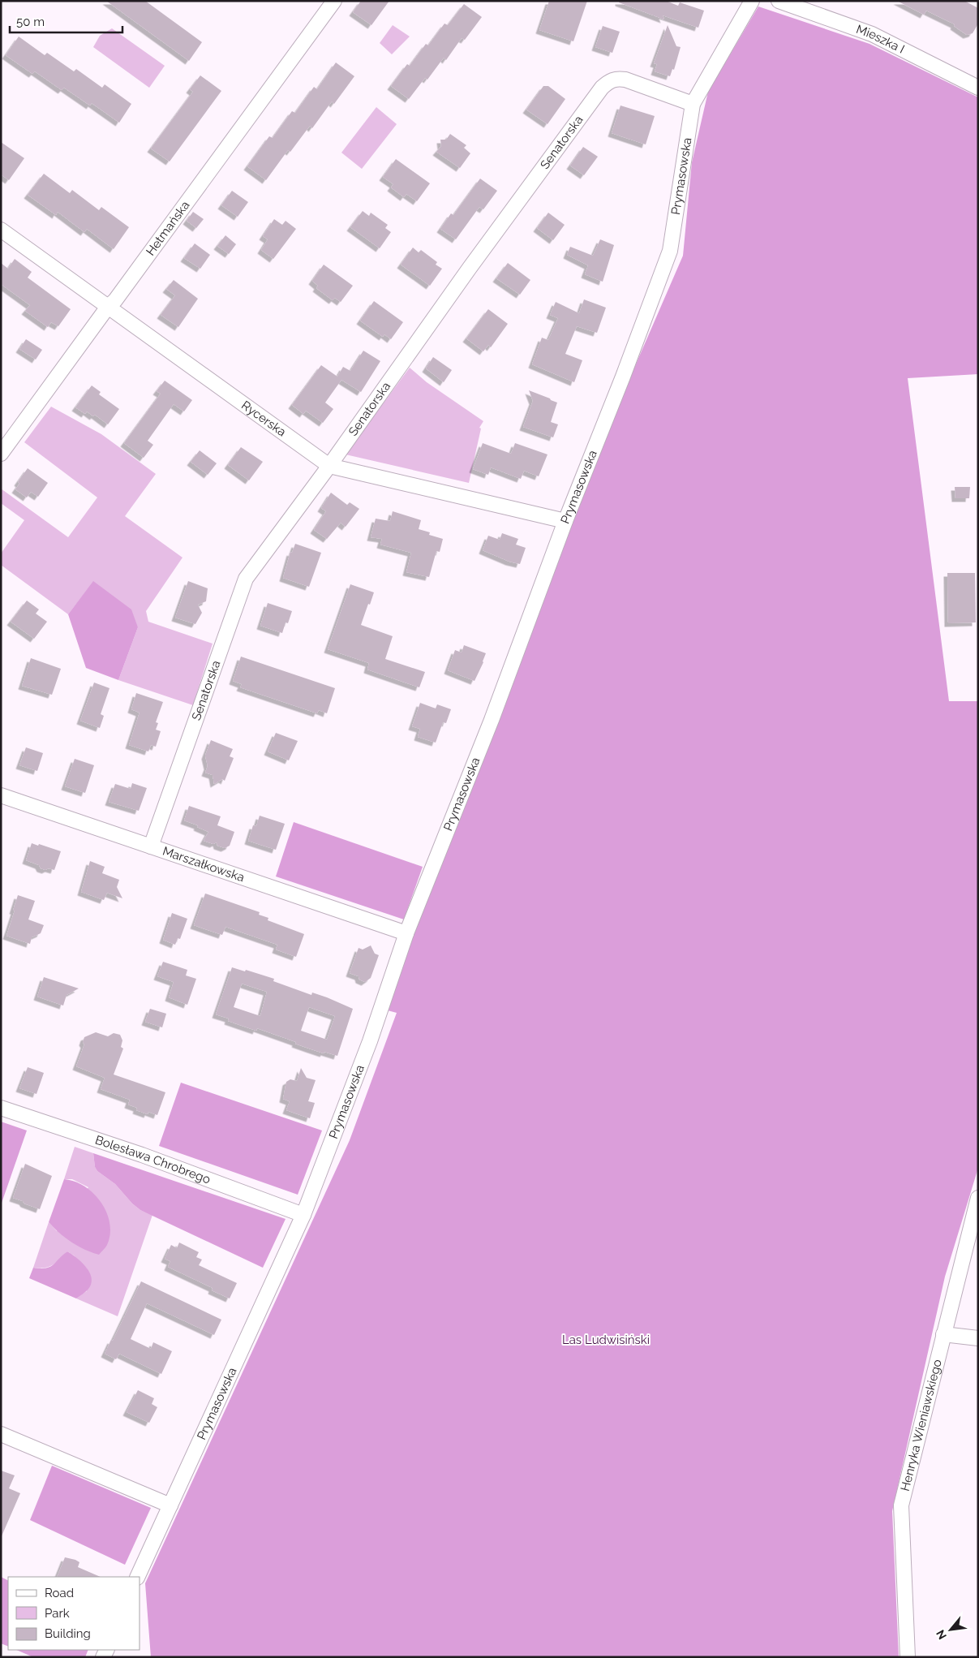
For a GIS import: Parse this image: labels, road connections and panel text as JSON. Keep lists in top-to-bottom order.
{
  "streets": {
    "street": [
      "Mieszka I",
      "Senatorska",
      "Prymasowska",
      "Hetmańska",
      "Rycerska",
      "Marszałkowska",
      "Bolesława Chrobrego",
      "Henryka Wieniawskiego"
    ]
  },
  "crossings": [
    ["Senatorska", "Prymasowska"],
    ["Senatorska", "Rycerska"],
    ["Senatorska", "Marszałkowska"],
    ["Prymasowska", "Rycerska"],
    ["Prymasowska", "Marszałkowska"],
    ["Prymasowska", "Bolesława Chrobrego"],
    ["Hetmańska", "Rycerska"]
  ],
  "parks": ["Las Ludwisiński"],
  "legend": ["Road", "Park", "Building"],
  "scale_bar": "50 m",
  "north": "bottom left"
}
